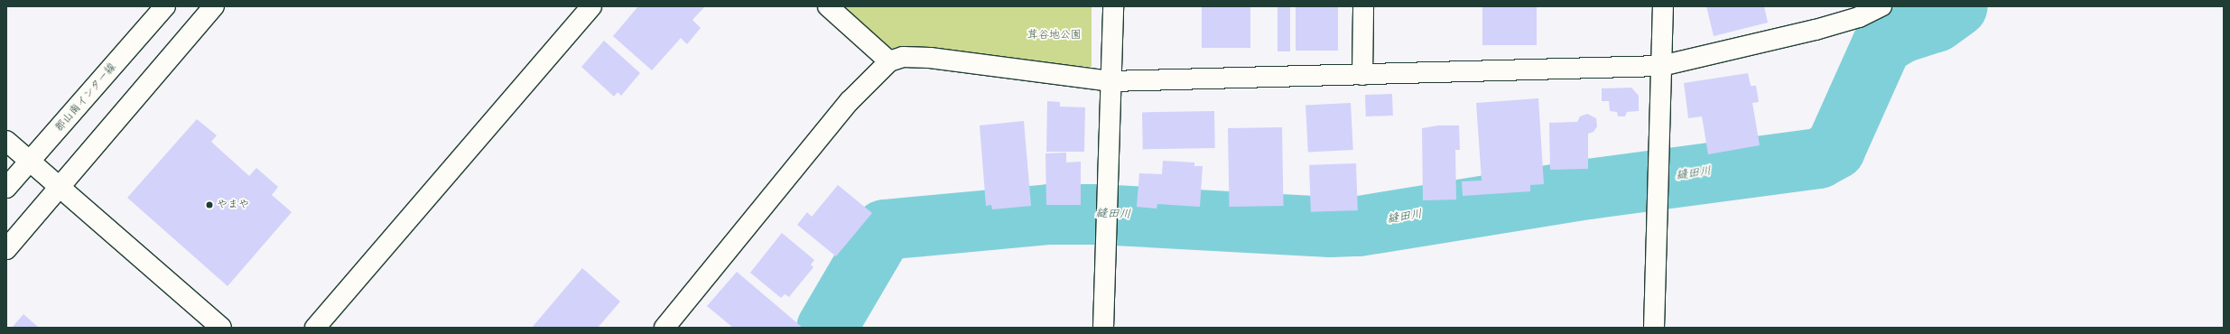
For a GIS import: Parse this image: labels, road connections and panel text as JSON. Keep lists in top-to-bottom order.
{
  "streets": {
    "street": ["郡山南インター線"]
  },
  "water": ["縫田川"],
  "parks": ["茸谷地公園"],
  "places": ["やまや"]
}
